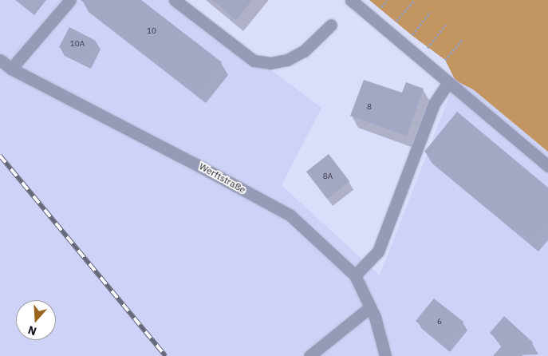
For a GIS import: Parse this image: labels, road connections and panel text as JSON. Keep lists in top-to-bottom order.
{
  "streets": {
    "street": ["Werftstraße"]
  },
  "house_numbers": [
    "10",
    "10A",
    "8",
    "8A",
    "6"
  ],
  "north": "bottom"
}
